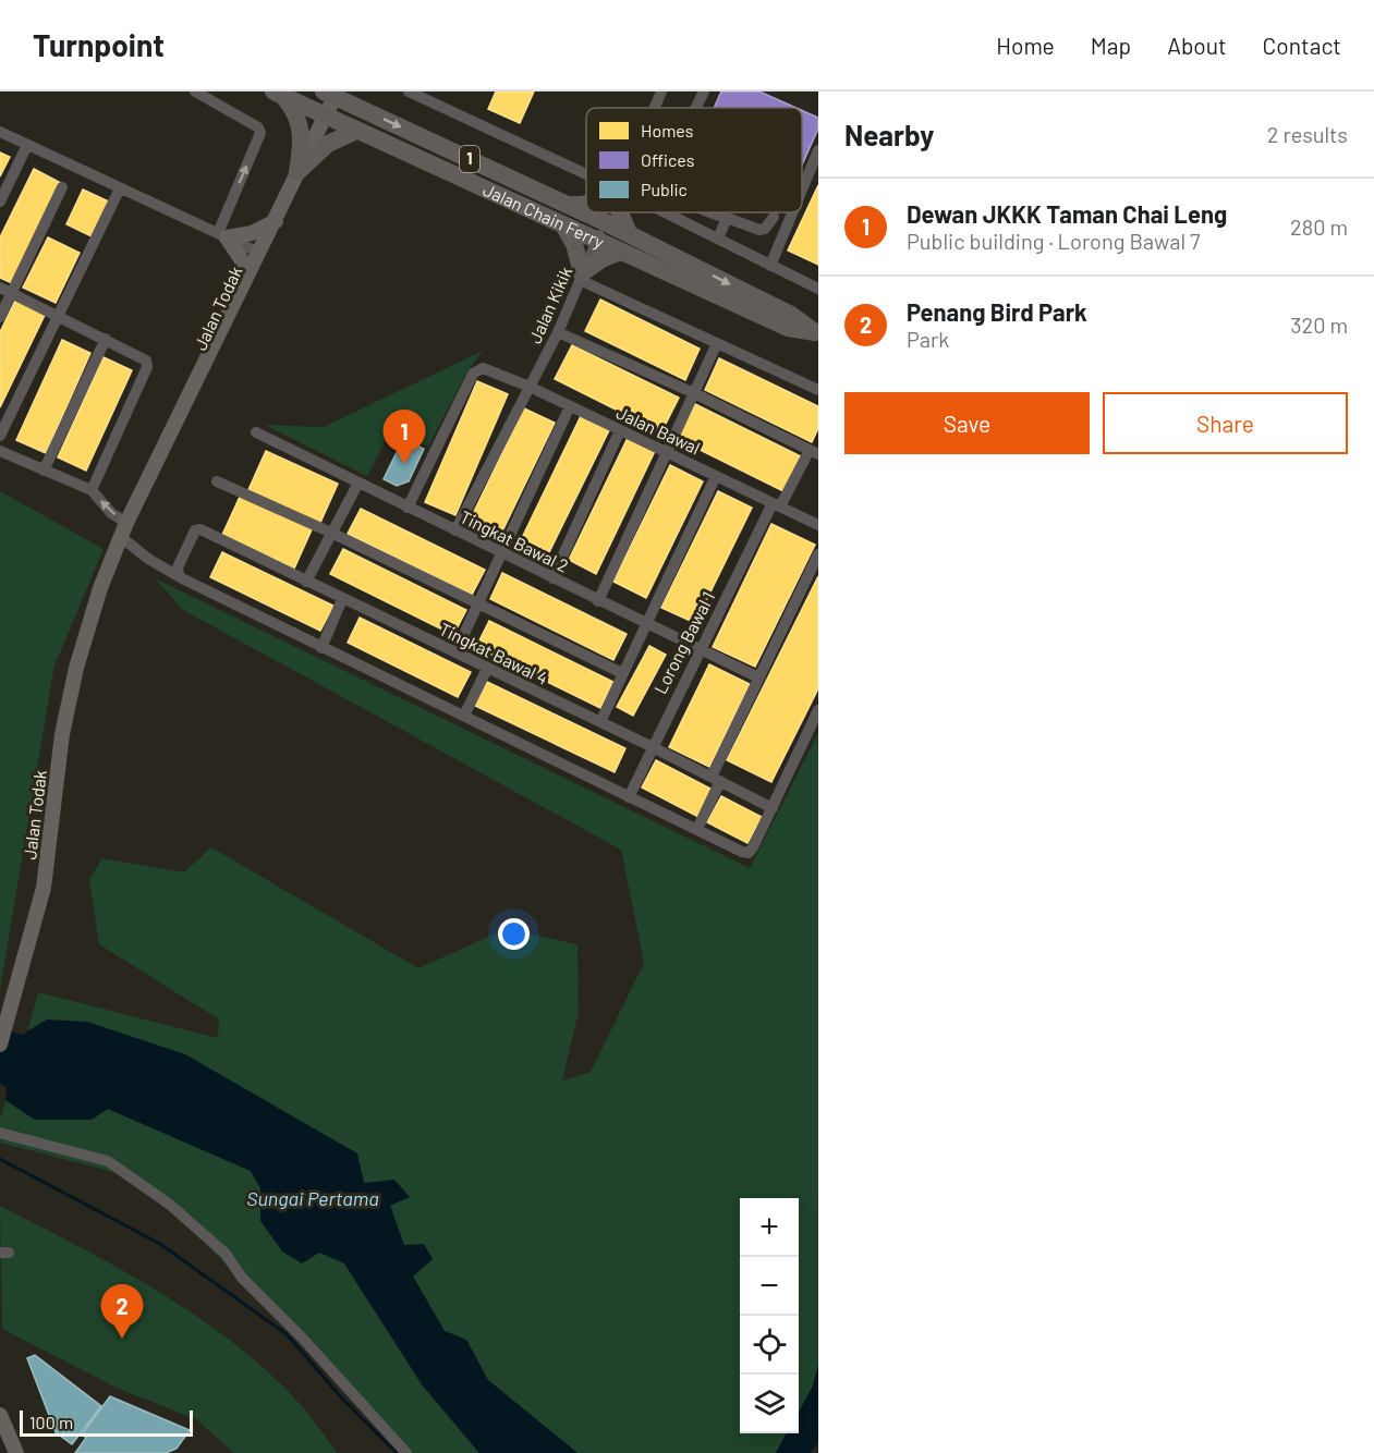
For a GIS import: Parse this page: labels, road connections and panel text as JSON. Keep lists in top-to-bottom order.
{
  "streets": {
    "highway": ["1", "Jalan Chain Ferry"],
    "main road": ["Jalan Todak"],
    "street": [
      "Jalan Kikik",
      "Jalan Bawal",
      "Tingkat Bawal 2",
      "Lorong Bawal 1",
      "Tingkat Bawal 4"
    ]
  },
  "crossings": [
    ["Jalan Chain Ferry", "Jalan Kikik"],
    ["Jalan Chain Ferry", "Jalan Todak"],
    ["Jalan Kikik", "Jalan Bawal"],
    ["Jalan Kikik", "Tingkat Bawal 2"],
    ["Jalan Bawal", "Tingkat Bawal 2"],
    ["Jalan Bawal", "Lorong Bawal 1"],
    ["Tingkat Bawal 2", "Lorong Bawal 1"],
    ["Lorong Bawal 1", "Tingkat Bawal 4"]
  ],
  "water": ["Sungai Pertama"],
  "legend": ["Homes", "Offices", "Public"],
  "scale_bar": "100 m",
  "page": {
    "header": "Turnpoint",
    "nav": [
      "Home",
      "Map",
      "About",
      "Contact"
    ],
    "heading": ["Nearby", "2 results"],
    "list": [
      {
        "mark": "1",
        "name": "Dewan JKKK Taman Chai Leng",
        "note": "Public building · Lorong Bawal 7",
        "value": "280 m"
      },
      {
        "mark": "2",
        "name": "Penang Bird Park",
        "note": "Park",
        "value": "320 m"
      }
    ],
    "buttons": ["Save", "Share"],
    "pins": ["1", "2"],
    "map_buttons": ["+", "−"],
    "scale": "100 m"
  }
}
